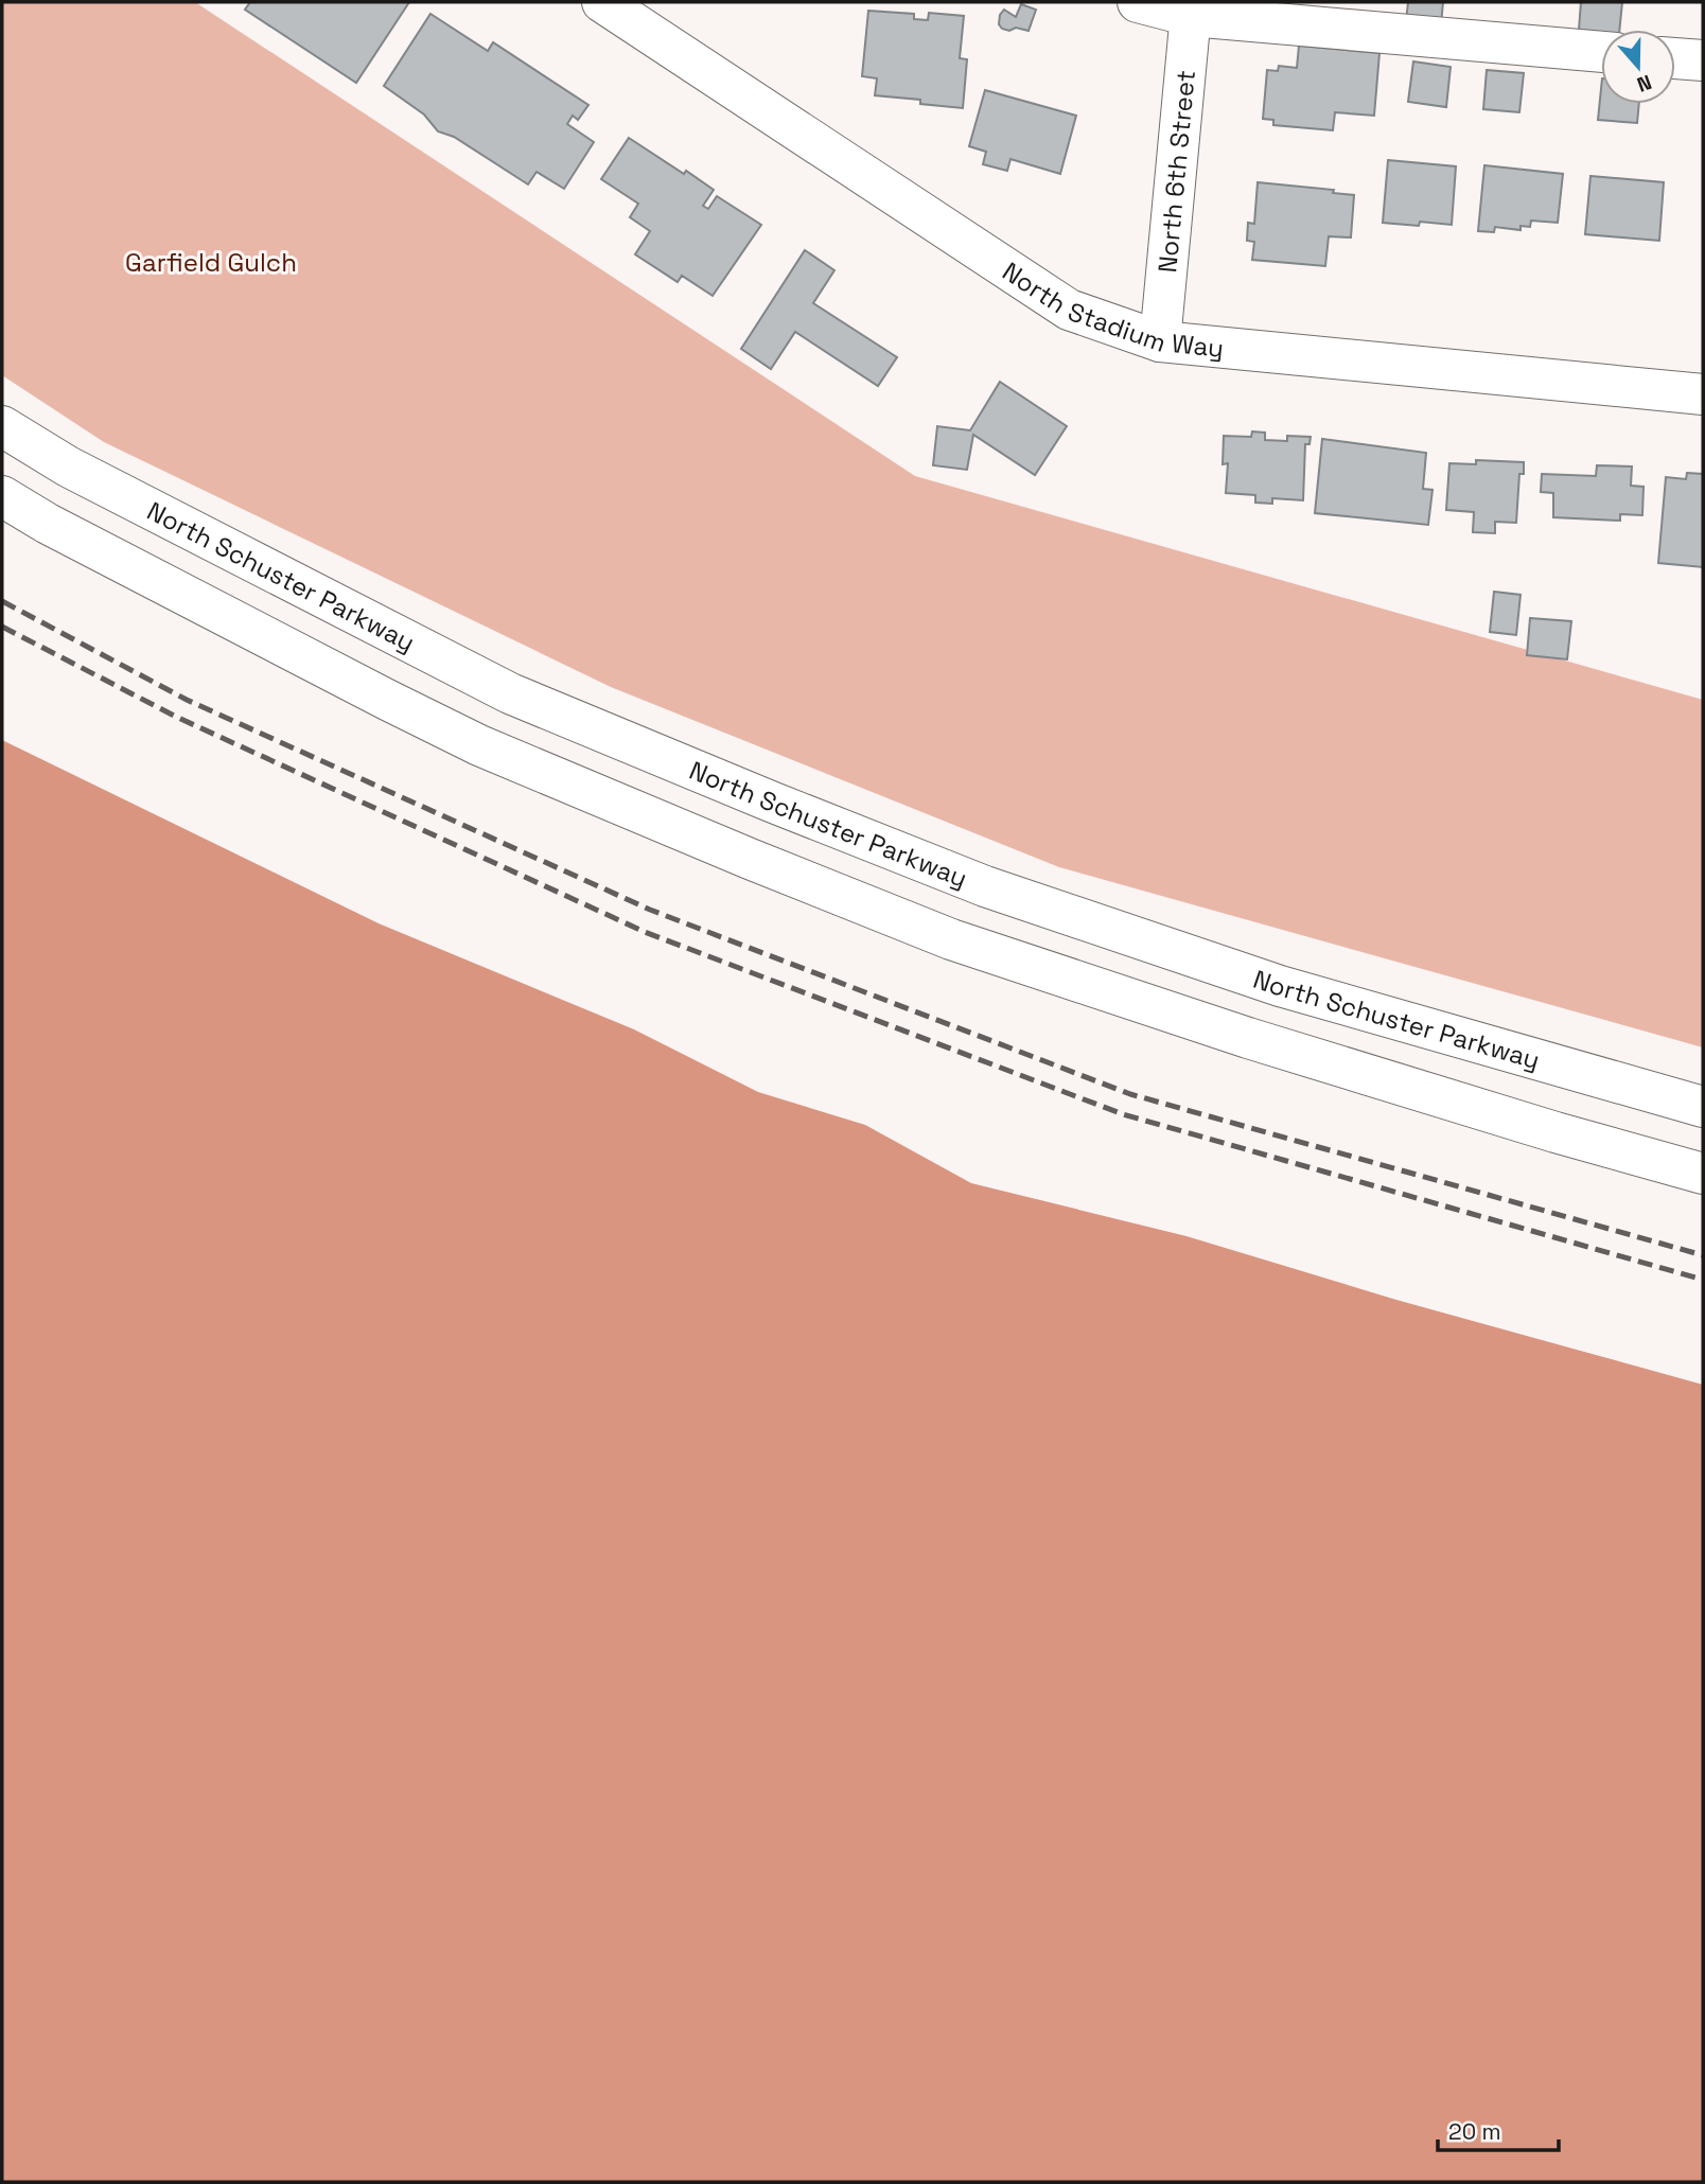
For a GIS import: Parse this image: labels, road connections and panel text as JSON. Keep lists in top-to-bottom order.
{
  "streets": {
    "main road": ["North 6th Street", "North Stadium Way", "North Schuster Parkway"]
  },
  "crossings": [
    ["North 6th Street", "North Stadium Way"]
  ],
  "parks": ["Garfield Gulch"],
  "scale_bar": "20 m",
  "north": "bottom"
}
